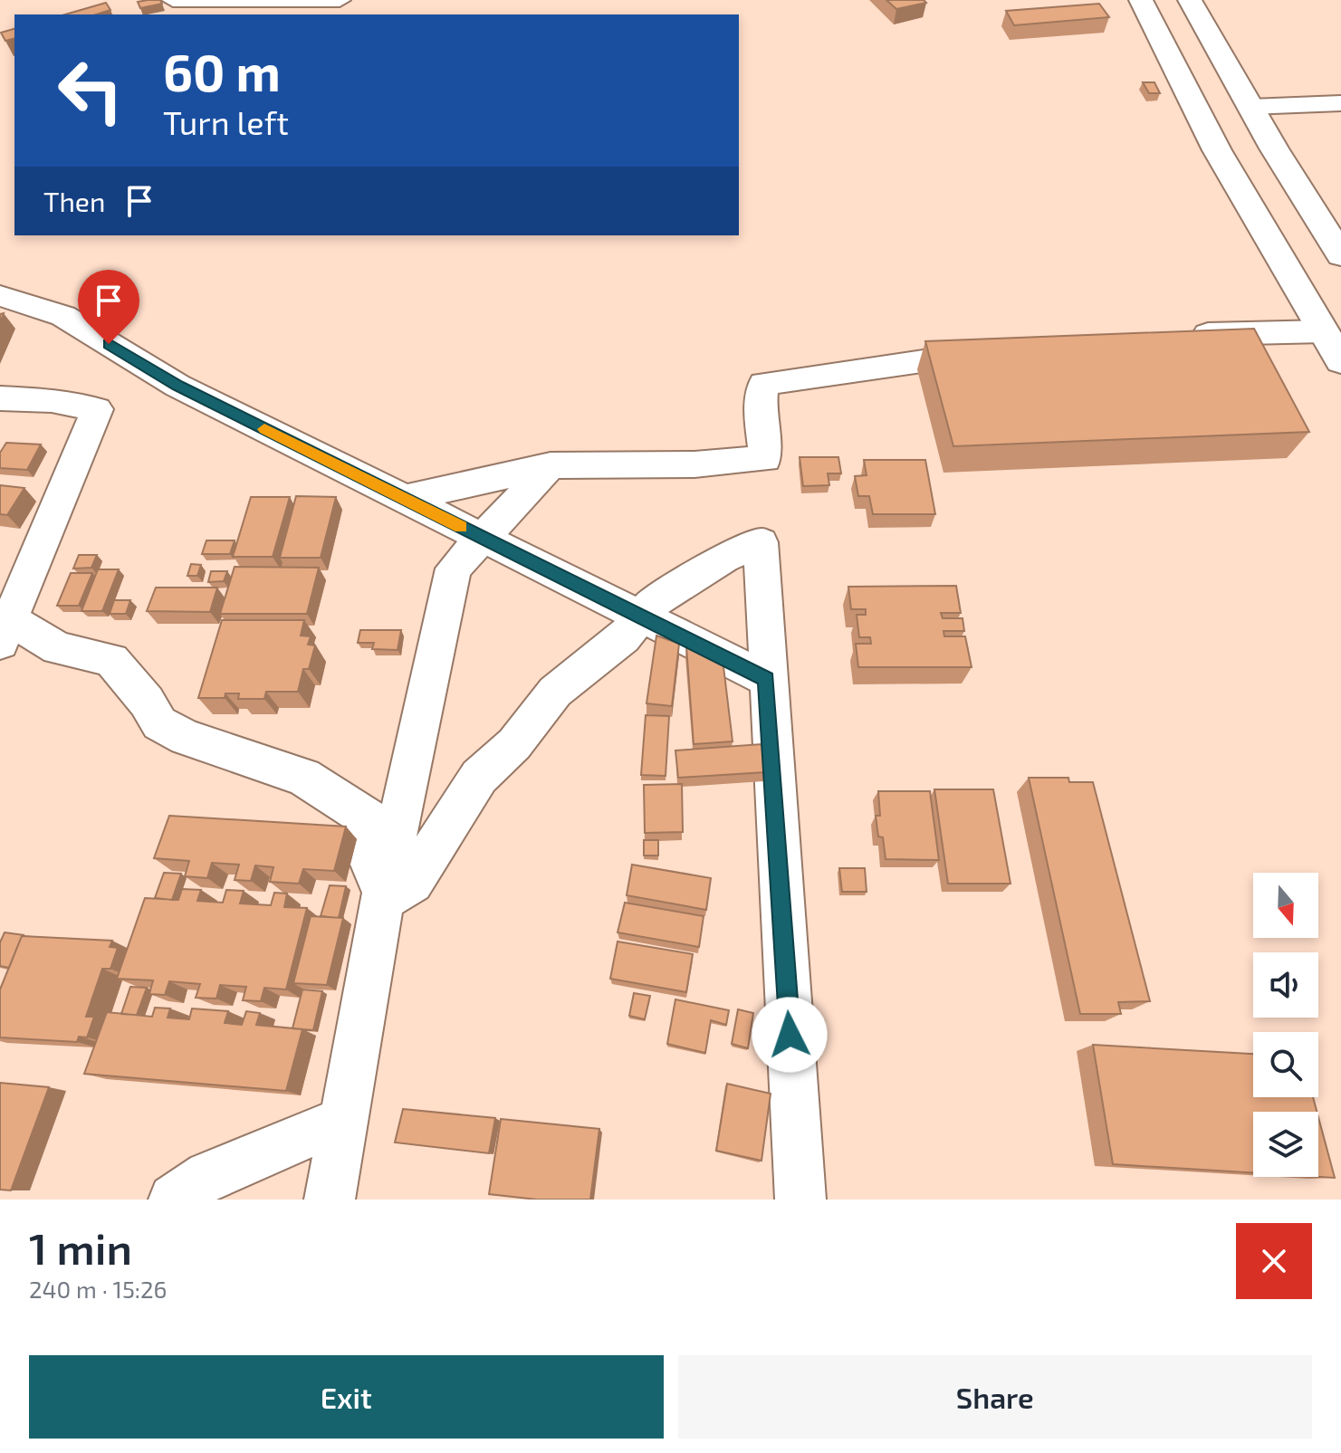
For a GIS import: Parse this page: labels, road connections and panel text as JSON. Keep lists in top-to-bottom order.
{
  "north": "bottom",
  "page": {
    "turn": ["60 m", "Turn left"],
    "then": "Then",
    "heading": ["1 min", "240 m · 15:26"],
    "buttons": ["Exit", "Share"]
  }
}
